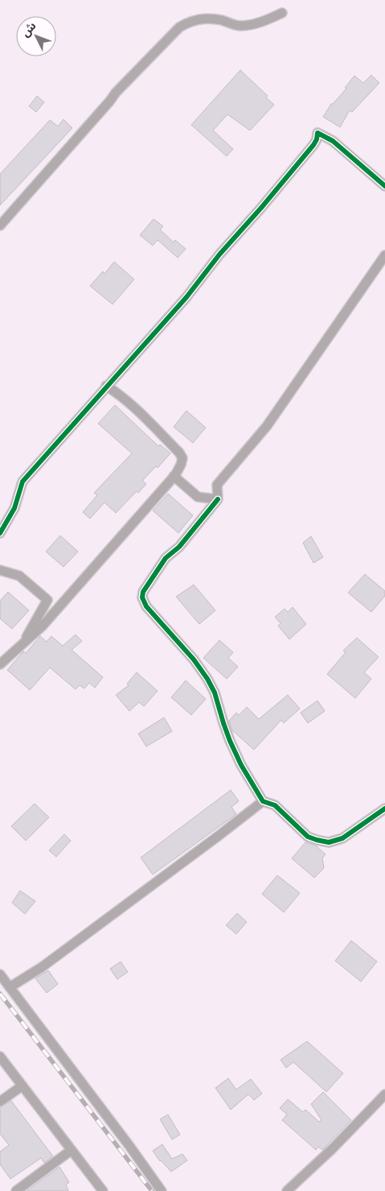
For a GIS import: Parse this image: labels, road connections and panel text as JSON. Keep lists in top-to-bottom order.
{
  "north": "top left"
}
